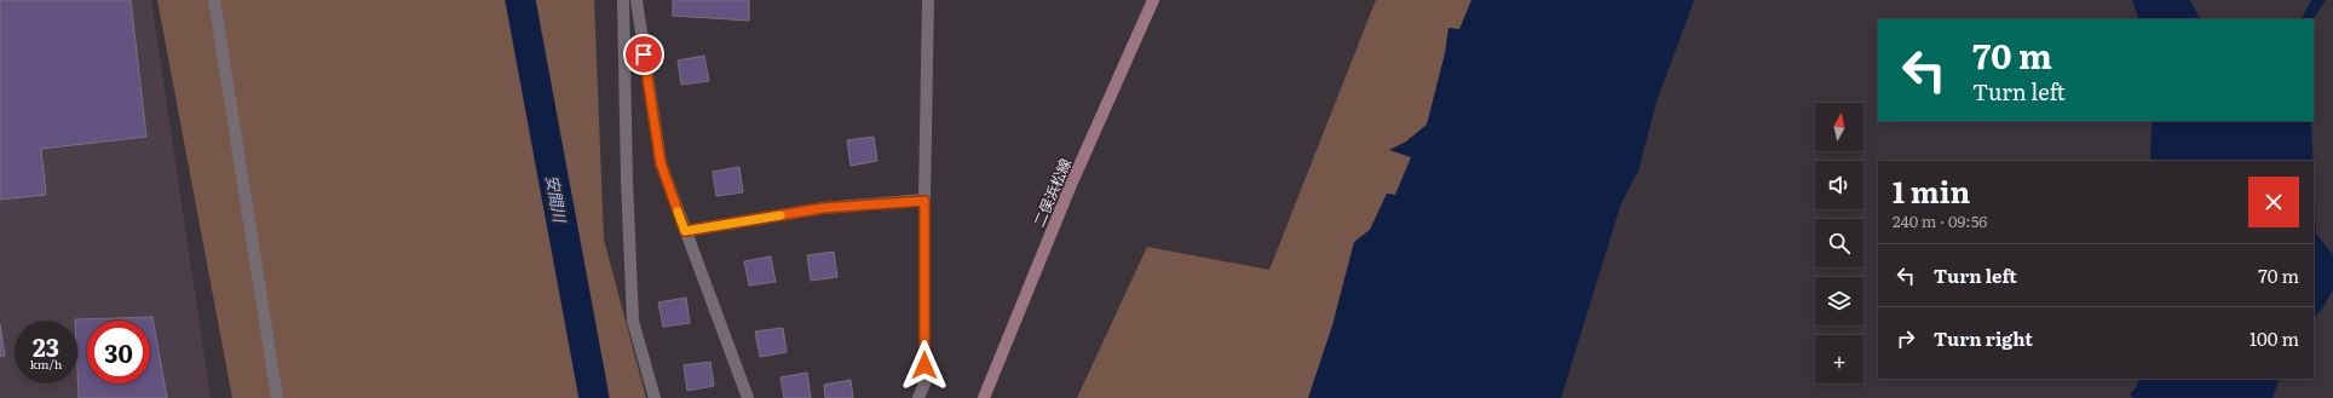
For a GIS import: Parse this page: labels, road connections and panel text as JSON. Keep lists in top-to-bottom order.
{
  "streets": {
    "main road": ["二俣浜松線"]
  },
  "water": ["安間川"],
  "north": "top",
  "page": {
    "turn": ["70 m", "Turn left"],
    "map_buttons": "+",
    "heading": ["1 min", "240 m · 09:56"],
    "list": [
      {
        "name": "Turn left",
        "value": "70 m"
      },
      {
        "name": "Turn right",
        "value": "100 m"
      }
    ],
    "speed": "23 km/h",
    "limit": "30"
  }
}
